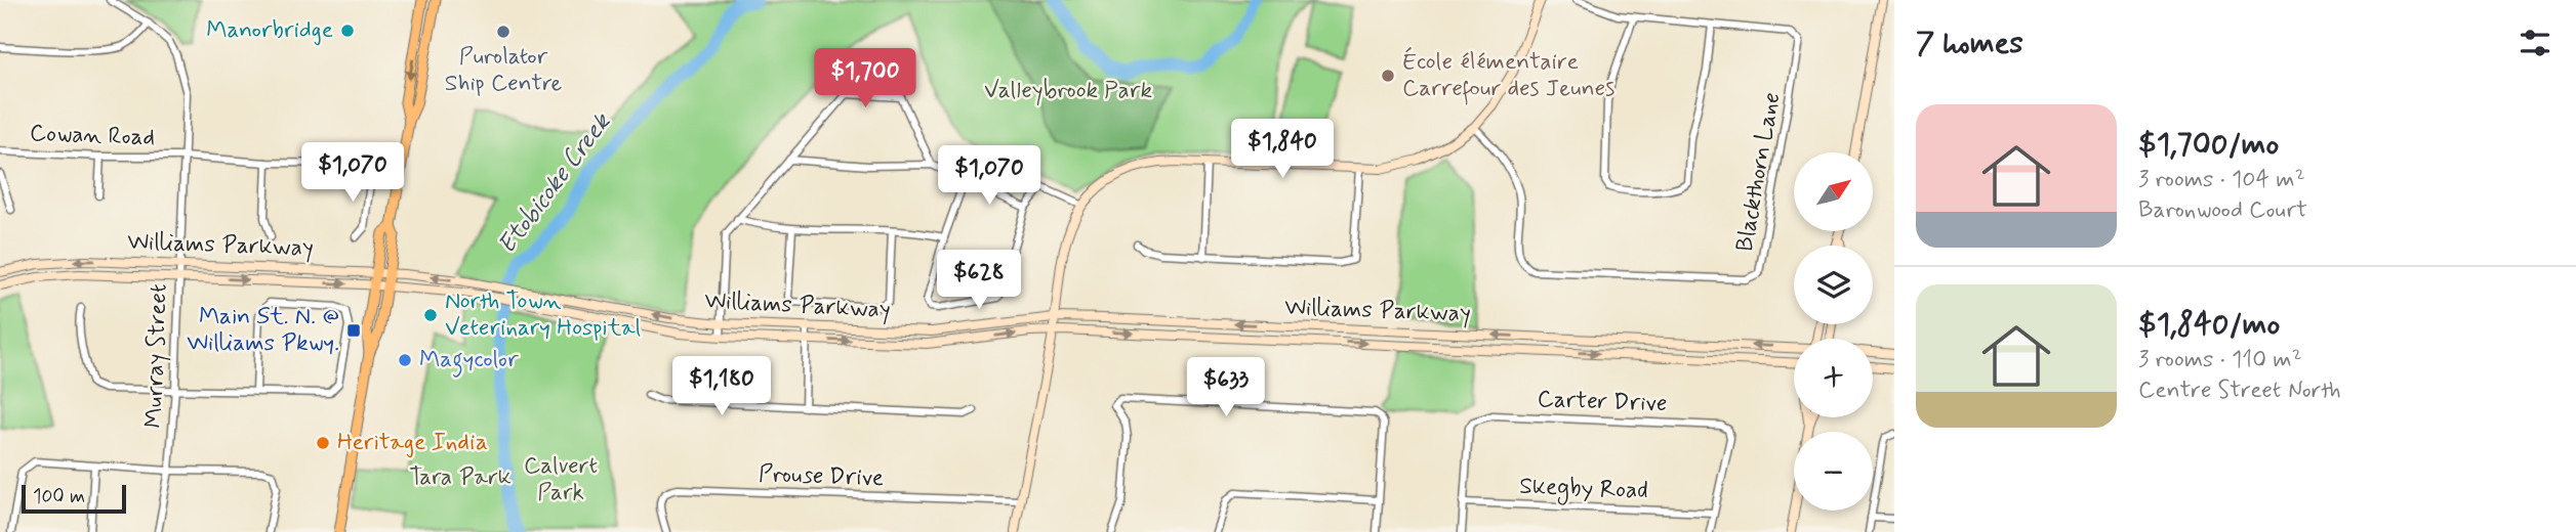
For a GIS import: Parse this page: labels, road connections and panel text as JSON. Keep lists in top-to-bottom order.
{
  "streets": {
    "main road": ["Williams Parkway"],
    "street": [
      "Cowan Road",
      "Blackthorn Lane",
      "Murray Street",
      "Carter Drive",
      "Prouse Drive",
      "Skegby Road"
    ]
  },
  "crossings": [
    ["Cowan Road", "Murray Street"],
    ["Williams Parkway", "Murray Street"],
    ["Carter Drive", "Skegby Road"]
  ],
  "water": ["Etobicoke Creek"],
  "parks": ["Valleybrook Park", "Calvert Park", "Tara Park"],
  "places": {
    "other": [
      "Manorbridge",
      "Purolator Ship Centre",
      "École élémentaire Carrefour des Jeunes",
      "North Town Veterinary Hospital",
      "Magycolor",
      "Heritage India"
    ],
    "transit": ["Main St. N. @ Williams Pkwy."]
  },
  "scale_bar": "100 m",
  "north": "top right",
  "page": {
    "heading": "7 homes",
    "price": [
      "$1,700",
      "$1,840",
      "$1,070",
      "$1,070",
      "$628",
      "$1,180",
      "$633"
    ],
    "list": [
      {
        "name": "$1,700/mo",
        "note": "3 rooms · 104 m² · Baronwood Court"
      },
      {
        "name": "$1,840/mo",
        "note": "3 rooms · 110 m² · Centre Street North"
      }
    ],
    "map_buttons": ["+", "−"],
    "scale": "100 m"
  }
}
